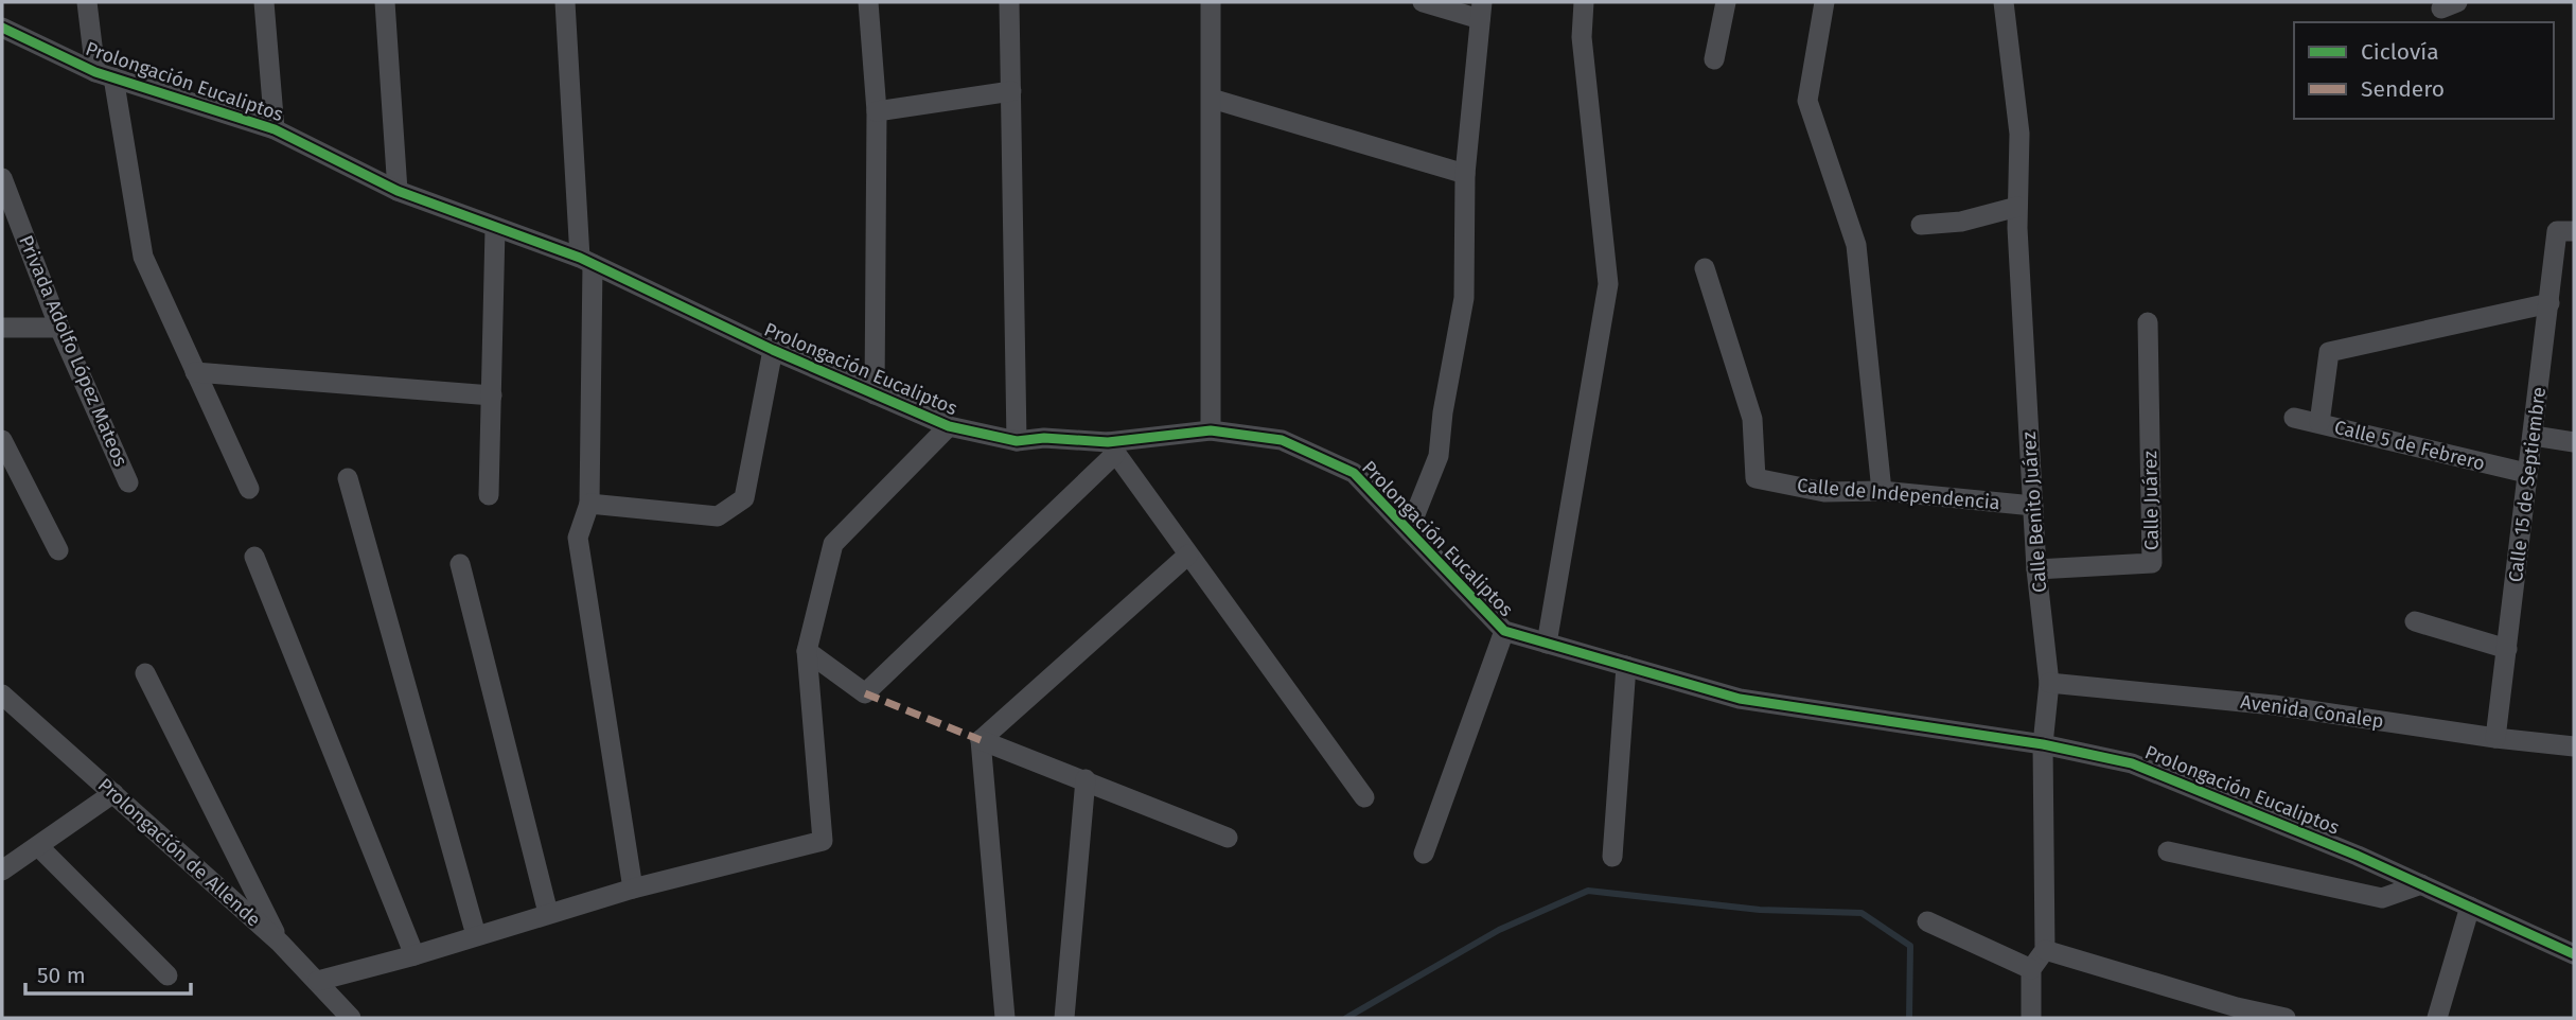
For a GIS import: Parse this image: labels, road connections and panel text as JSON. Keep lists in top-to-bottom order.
{
  "streets": {
    "street": [
      "Prolongación Eucaliptos",
      "Privada Adolfo López Mateos",
      "Calle 5 de Febrero",
      "Calle 15 de Septiembre",
      "Calle de Independencia",
      "Calle Juárez",
      "Calle Benito Juárez",
      "Avenida Conalep",
      "Prolongación de Allende"
    ]
  },
  "crossings": [
    ["Prolongación Eucaliptos", "Calle Benito Juárez"],
    ["Calle 5 de Febrero", "Calle 15 de Septiembre"],
    ["Calle 15 de Septiembre", "Avenida Conalep"],
    ["Calle de Independencia", "Calle Benito Juárez"],
    ["Calle Juárez", "Calle Benito Juárez"],
    ["Calle Benito Juárez", "Avenida Conalep"]
  ],
  "legend": ["Ciclovía", "Sendero"],
  "scale_bar": "50 m"
}
